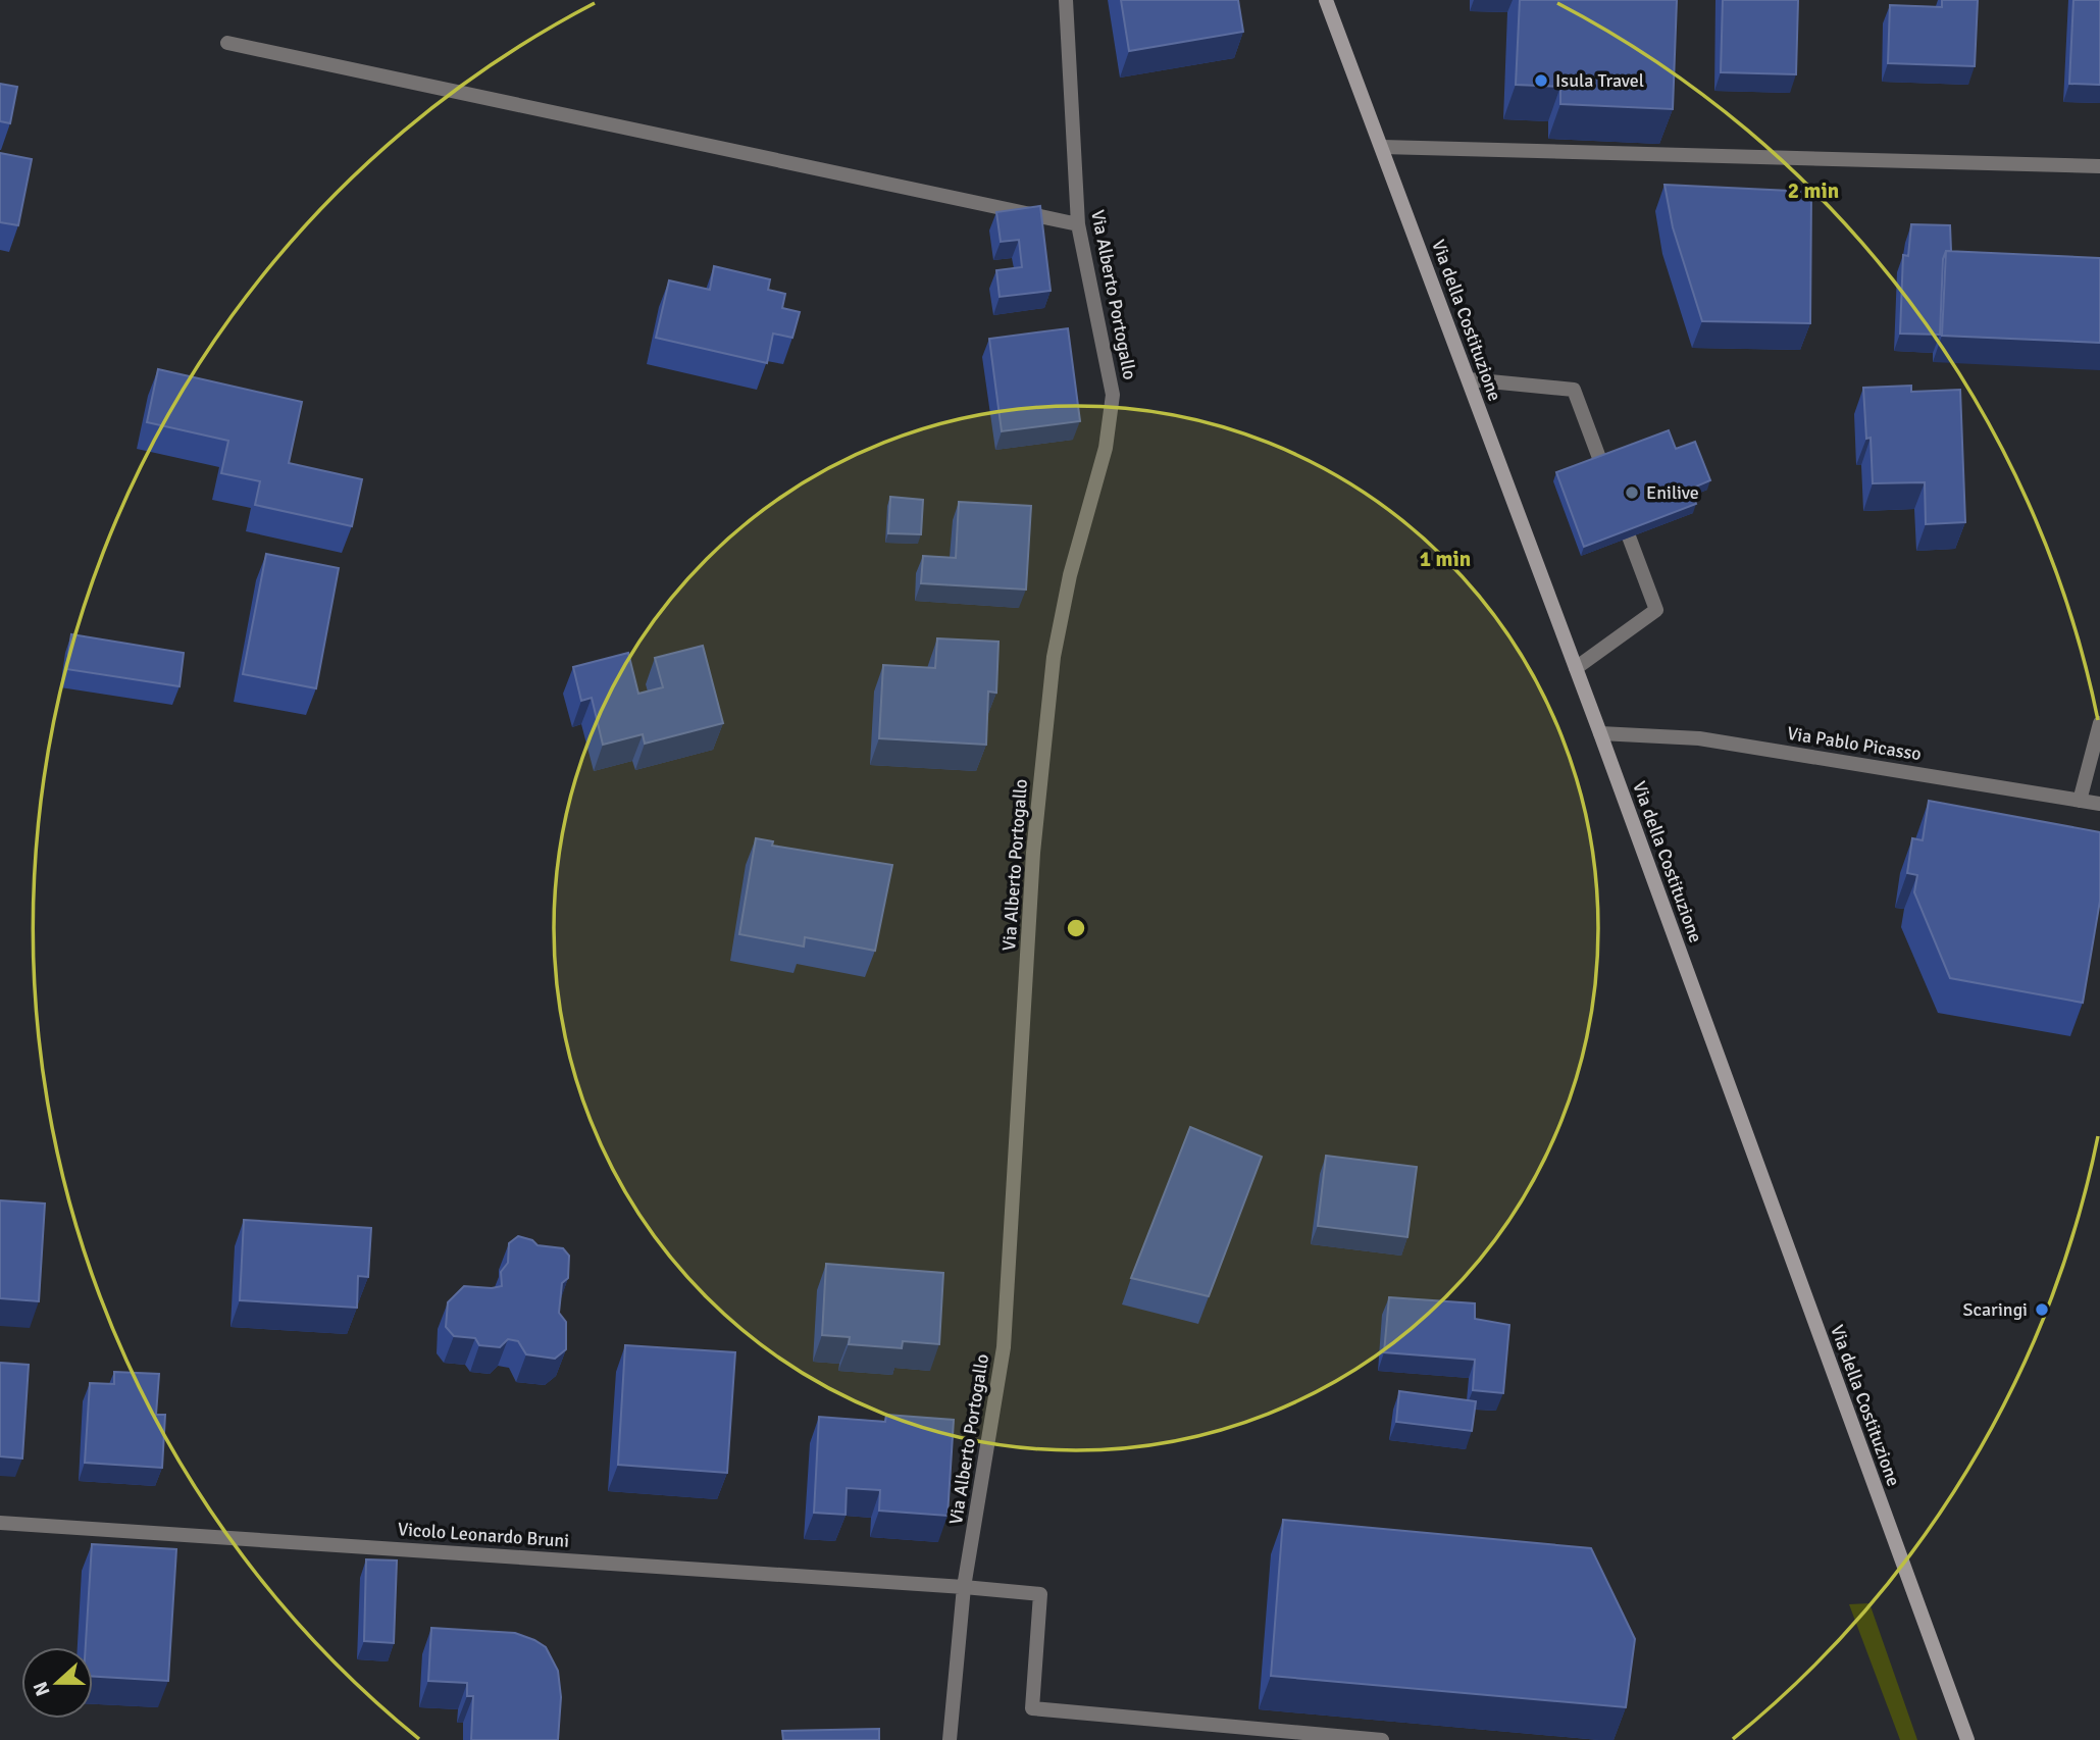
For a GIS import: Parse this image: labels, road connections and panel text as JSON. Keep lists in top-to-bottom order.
{
  "streets": {
    "main road": ["Via della Costituzione"],
    "street": ["Via Alberto Portogallo", "Via Pablo Picasso", "Vicolo Leonardo Bruni"]
  },
  "crossings": [
    ["Via Alberto Portogallo", "Vicolo Leonardo Bruni"],
    ["Via della Costituzione", "Via Pablo Picasso"]
  ],
  "places": ["Isula Travel", "Enilive", "Scaringi"],
  "north": "left",
  "rings": ["2 min", "1 min"]
}
